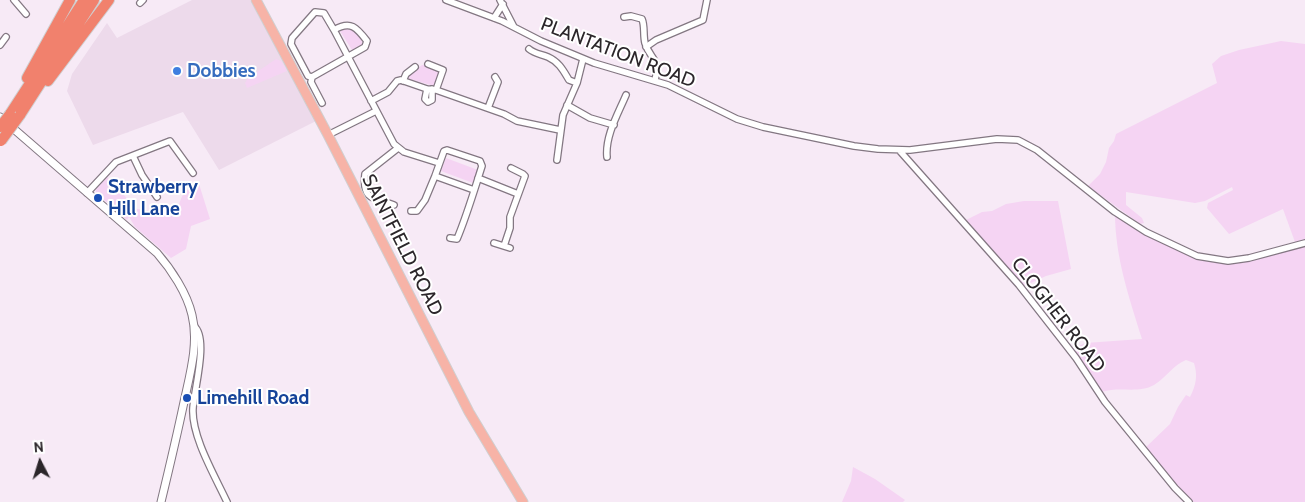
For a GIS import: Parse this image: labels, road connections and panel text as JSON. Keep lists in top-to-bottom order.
{
  "streets": {
    "main road": ["SAINTFIELD ROAD"],
    "street": ["PLANTATION ROAD", "CLOGHER ROAD"]
  },
  "crossings": [
    ["PLANTATION ROAD", "CLOGHER ROAD"]
  ],
  "places": ["Dobbies", "Strawberry Hill Lane", "Limehill Road"],
  "north": "top"
}
